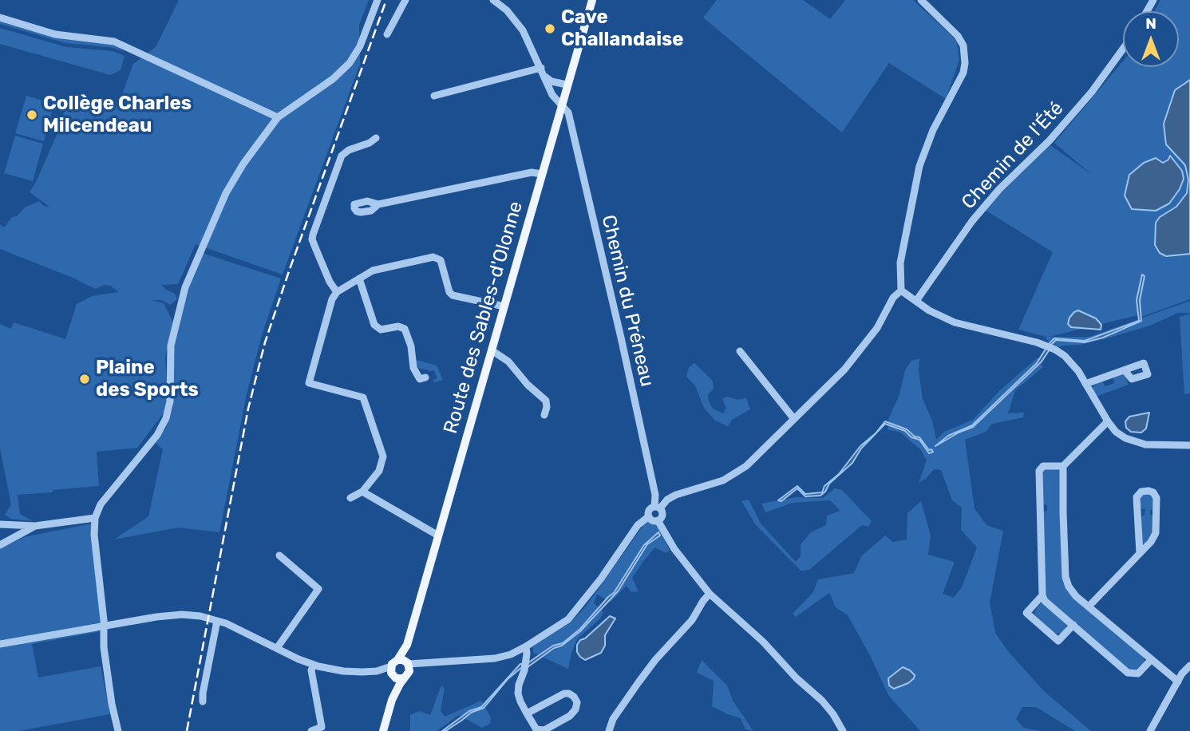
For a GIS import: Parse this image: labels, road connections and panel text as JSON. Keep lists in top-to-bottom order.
{
  "streets": {
    "main road": ["Route des Sables-d'Olonne"],
    "street": ["Chemin de l'Été", "Chemin du Préneau"]
  },
  "crossings": [
    ["Chemin du Préneau", "Route des Sables-d'Olonne"]
  ],
  "places": ["Cave Challandaise", "Collège Charles Milcendeau", "Plaine des Sports"],
  "north": "top"
}
